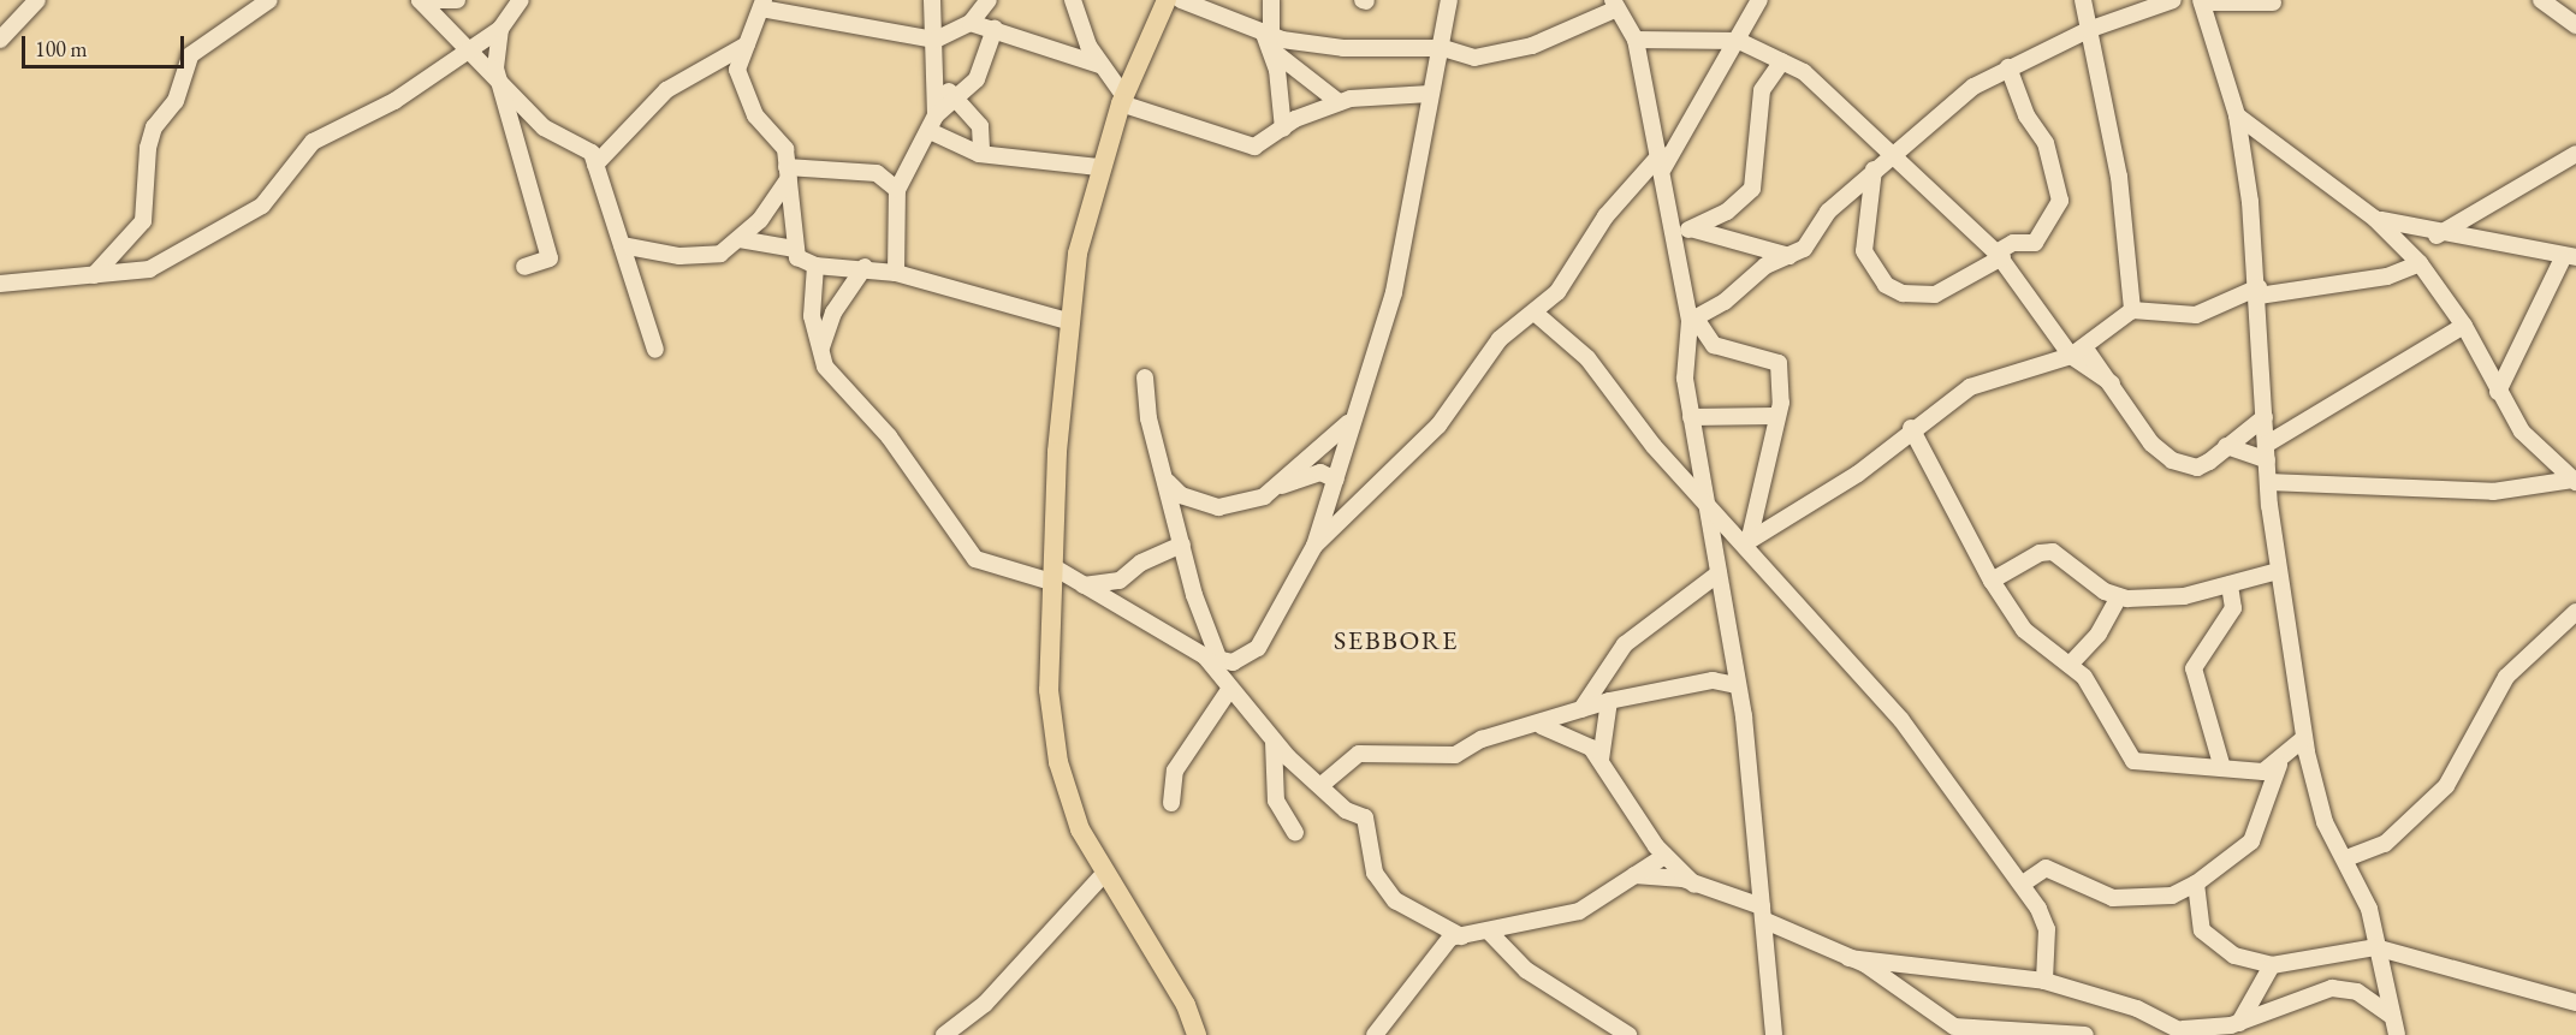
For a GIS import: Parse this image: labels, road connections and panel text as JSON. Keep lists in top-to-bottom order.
{
  "districts": ["SEBBORE"],
  "scale_bar": "100 m"
}
